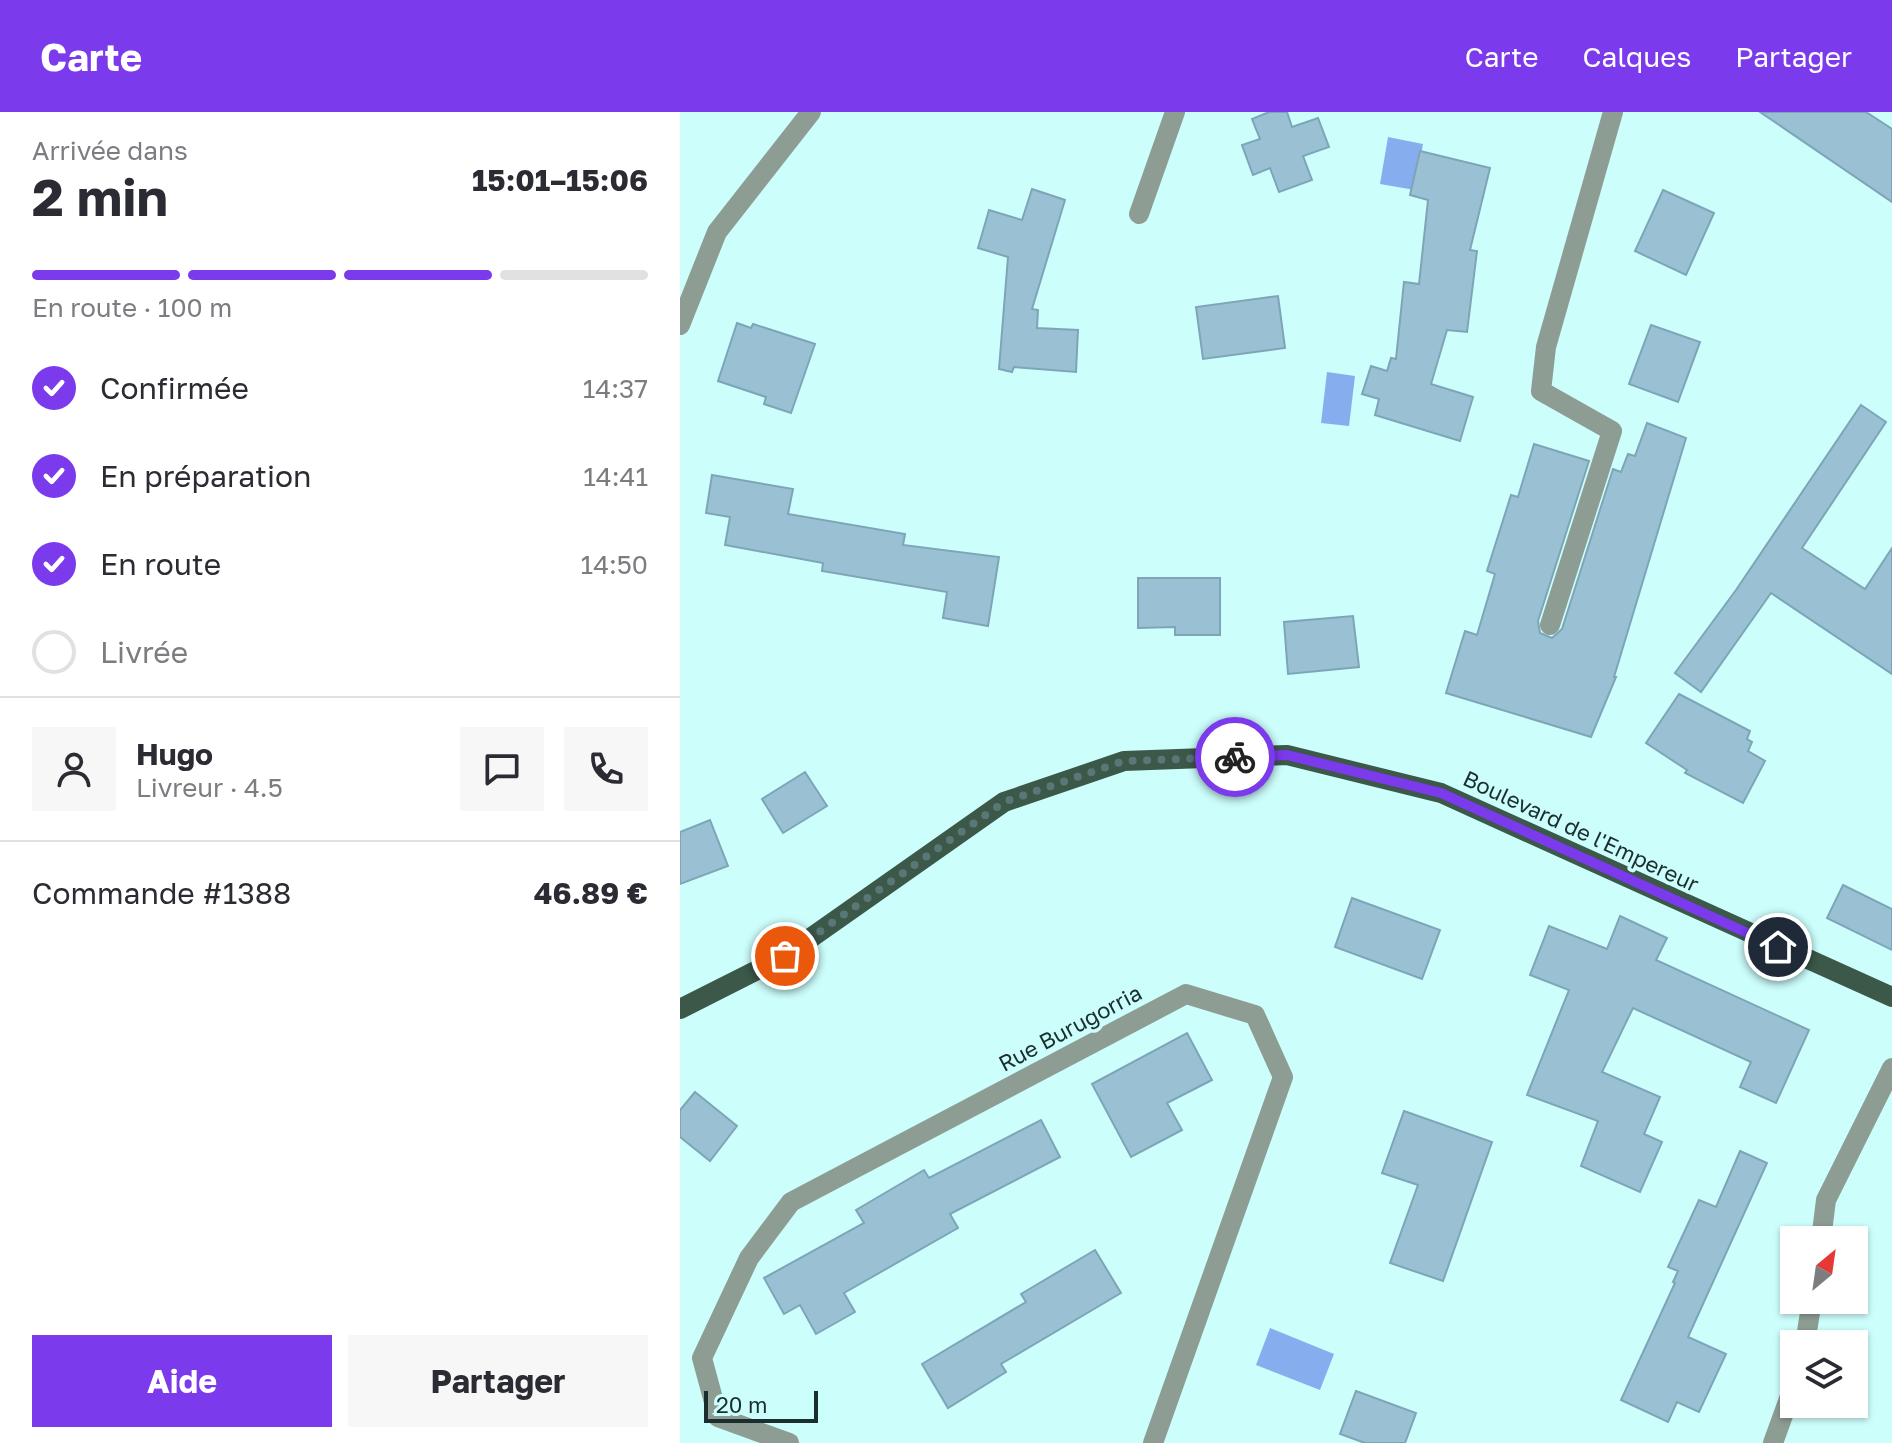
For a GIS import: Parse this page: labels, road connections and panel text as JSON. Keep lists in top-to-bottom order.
{
  "streets": {
    "main road": ["Boulevard de l'Empereur"],
    "street": ["Rue Burugorria"]
  },
  "scale_bar": "20 m",
  "north": "top right",
  "page": {
    "header": "Carte",
    "nav": ["Carte", "Calques", "Partager"],
    "heading": ["2 min", "Arrivée dans", "15:01–15:06"],
    "panel": [
      "Hugo",
      "Livreur · 4.5",
      "Commande #1388",
      "46.89 €"
    ],
    "bar": "En route · 100 m",
    "list": [
      ["Confirmée", "14:37"],
      ["En préparation", "14:41"],
      ["En route", "14:50"],
      "Livrée"
    ],
    "buttons": ["Aide", "Partager"],
    "scale": "20 m"
  }
}
